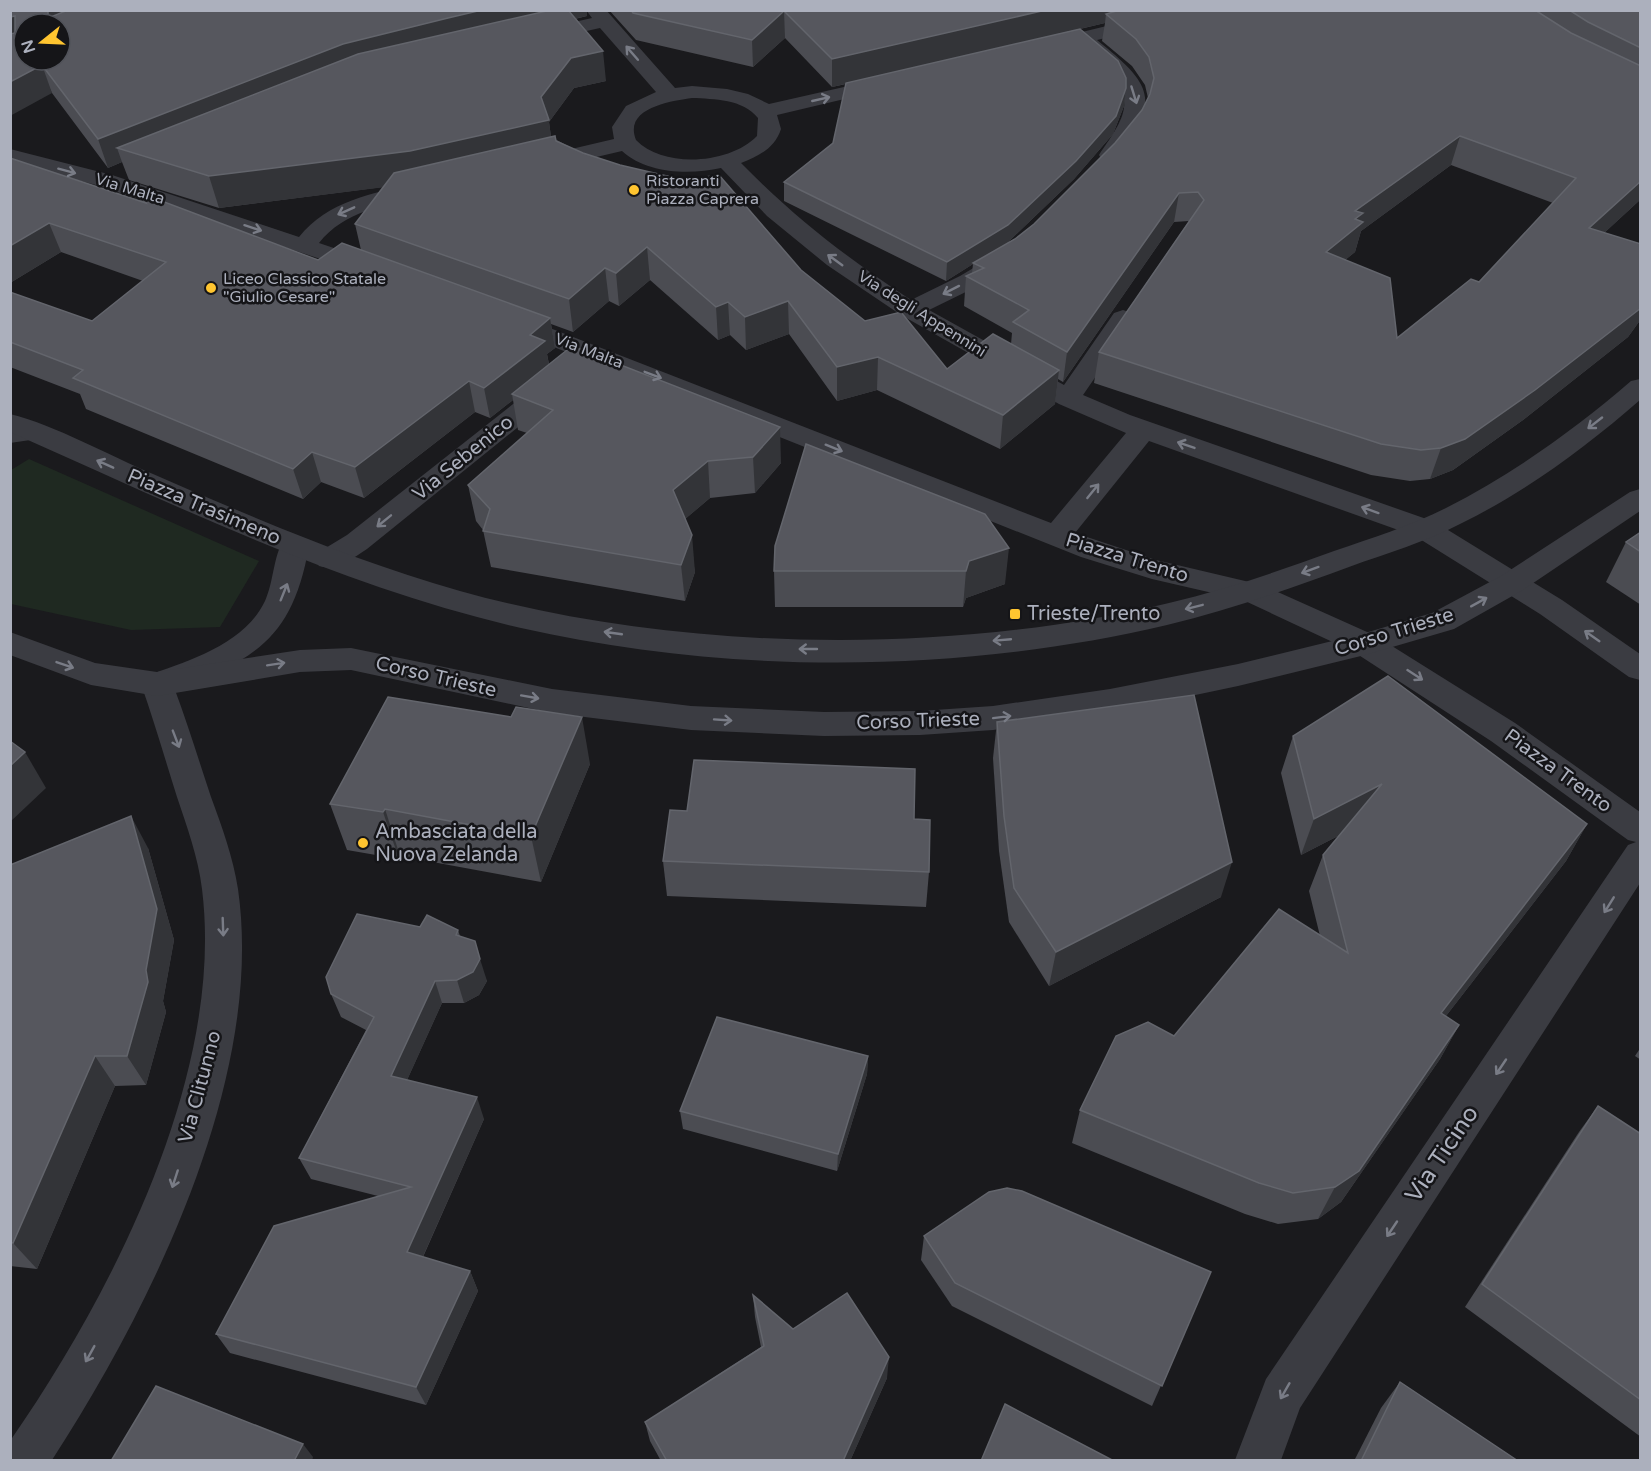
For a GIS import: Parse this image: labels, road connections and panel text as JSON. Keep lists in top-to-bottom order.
{
  "streets": {
    "street": [
      "Via Malta",
      "Via degli Appennini",
      "Via Sebenico",
      "Piazza Trasimeno",
      "Piazza Trento",
      "Corso Trieste",
      "Via Clitunno",
      "Via Ticino"
    ]
  },
  "crossings": [
    ["Via Malta", "Via Sebenico"],
    ["Via Malta", "Piazza Trento"],
    ["Via degli Appennini", "Piazza Trento"],
    ["Piazza Trasimeno", "Corso Trieste"],
    ["Piazza Trasimeno", "Via Clitunno"],
    ["Piazza Trento", "Corso Trieste"],
    ["Piazza Trento", "Via Ticino"],
    ["Corso Trieste", "Via Clitunno"]
  ],
  "one_way": ["Via degli Appennini", "Via Clitunno", "Via Ticino"],
  "places": {
    "other": ["Ristoranti Piazza Caprera", "Liceo Classico Statale \"Giulio Cesare\"", "Ambasciata della Nuova Zelanda"],
    "transit": ["Trieste/Trento"]
  },
  "north": "left"
}
